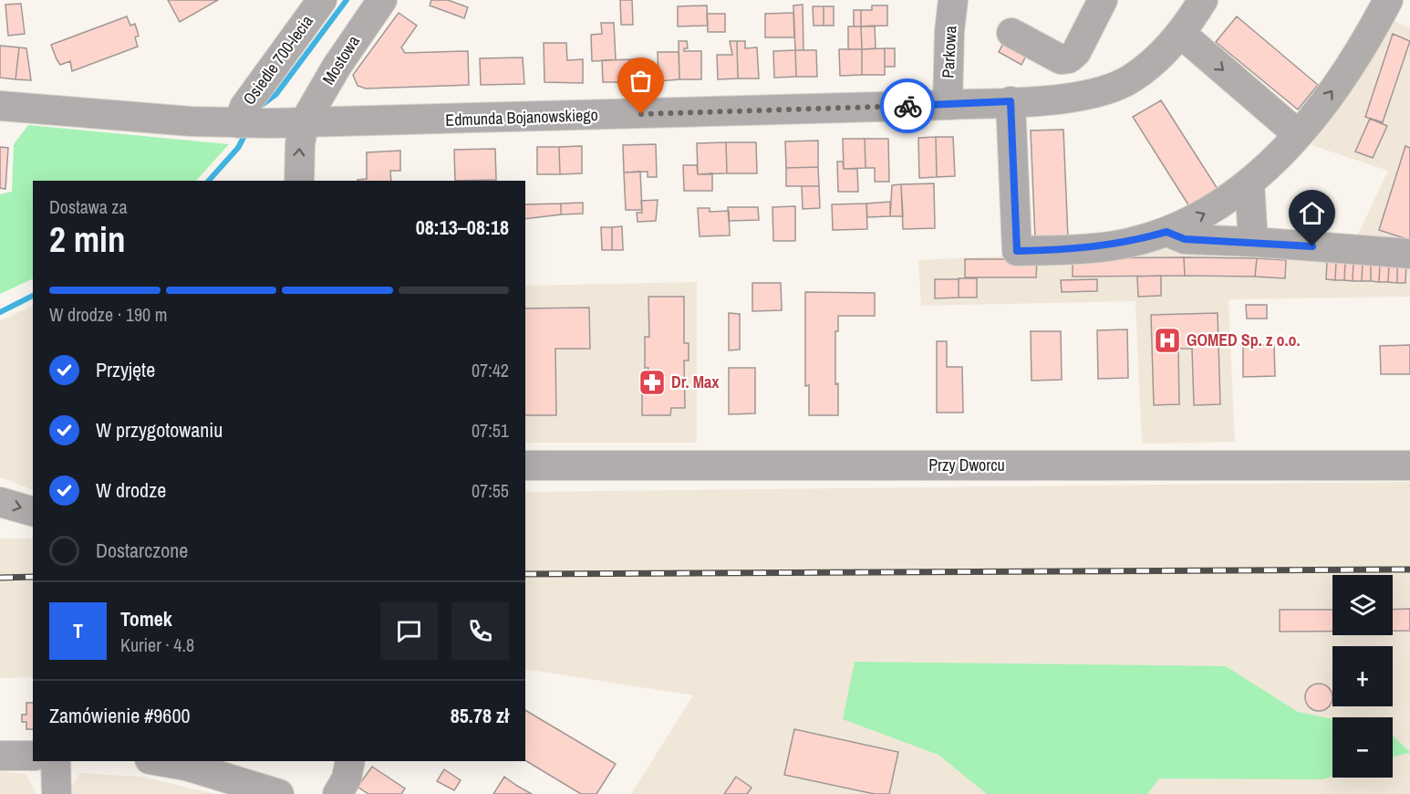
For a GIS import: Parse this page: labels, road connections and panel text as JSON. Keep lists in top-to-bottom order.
{
  "streets": {
    "street": [
      "Parkowa",
      "Osiedle 700-lecia",
      "Mostowa",
      "Edmunda Bojanowskiego",
      "Przy Dworcu"
    ]
  },
  "crossings": [
    ["Parkowa", "Edmunda Bojanowskiego"],
    ["Osiedle 700-lecia", "Edmunda Bojanowskiego"],
    ["Mostowa", "Edmunda Bojanowskiego"]
  ],
  "places": {
    "hospital": ["GOMED Sp. z o.o."],
    "pharmacy": ["Dr. Max"]
  },
  "page": {
    "heading": ["2 min", "Dostawa za", "08:13–08:18"],
    "panel": [
      "Tomek",
      "Kurier · 4.8",
      "Zamówienie #9600",
      "85.78 zł"
    ],
    "bar": "W drodze · 190 m",
    "list": [
      ["Przyjęte", "07:42"],
      ["W przygotowaniu", "07:51"],
      ["W drodze", "07:55"],
      "Dostarczone"
    ],
    "map_buttons": ["+", "−"],
    "round": "T"
  }
}
